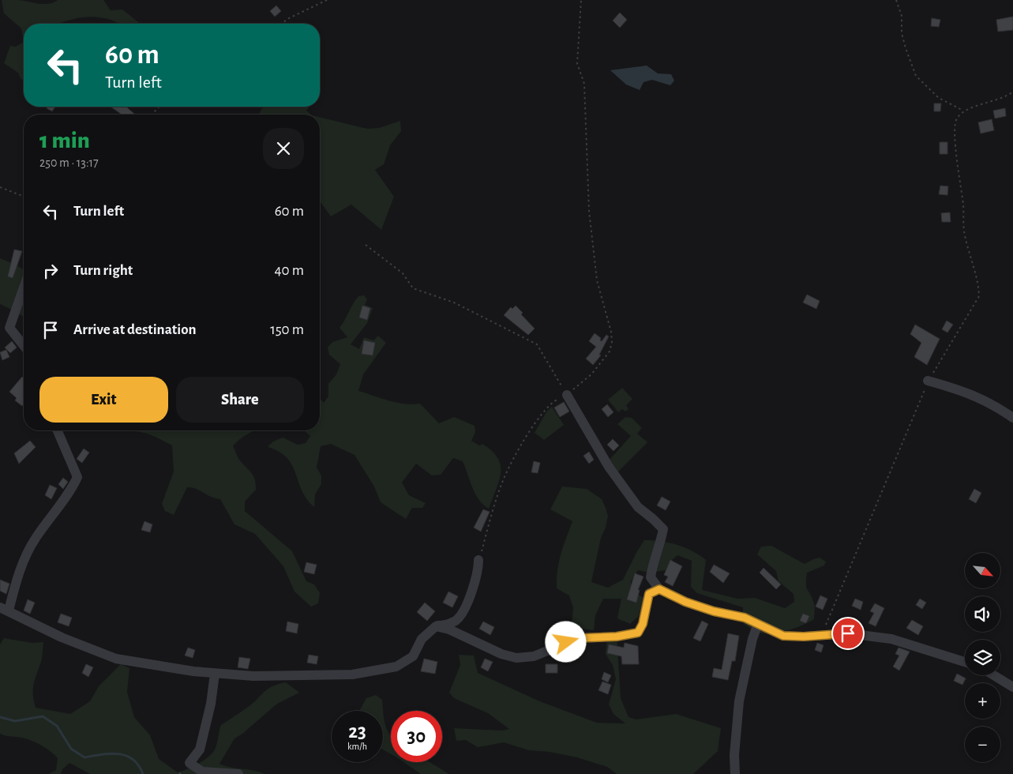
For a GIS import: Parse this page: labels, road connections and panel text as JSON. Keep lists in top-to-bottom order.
{
  "north": "bottom right",
  "page": {
    "turn": ["60 m", "Turn left"],
    "heading": ["1 min", "250 m · 13:17"],
    "list": [
      {
        "name": "Turn left",
        "value": "60 m"
      },
      {
        "name": "Turn right",
        "value": "40 m"
      },
      {
        "name": "Arrive at destination",
        "value": "150 m"
      }
    ],
    "buttons": ["Exit", "Share"],
    "map_buttons": ["+", "−"],
    "speed": "23 km/h",
    "limit": "30"
  }
}
